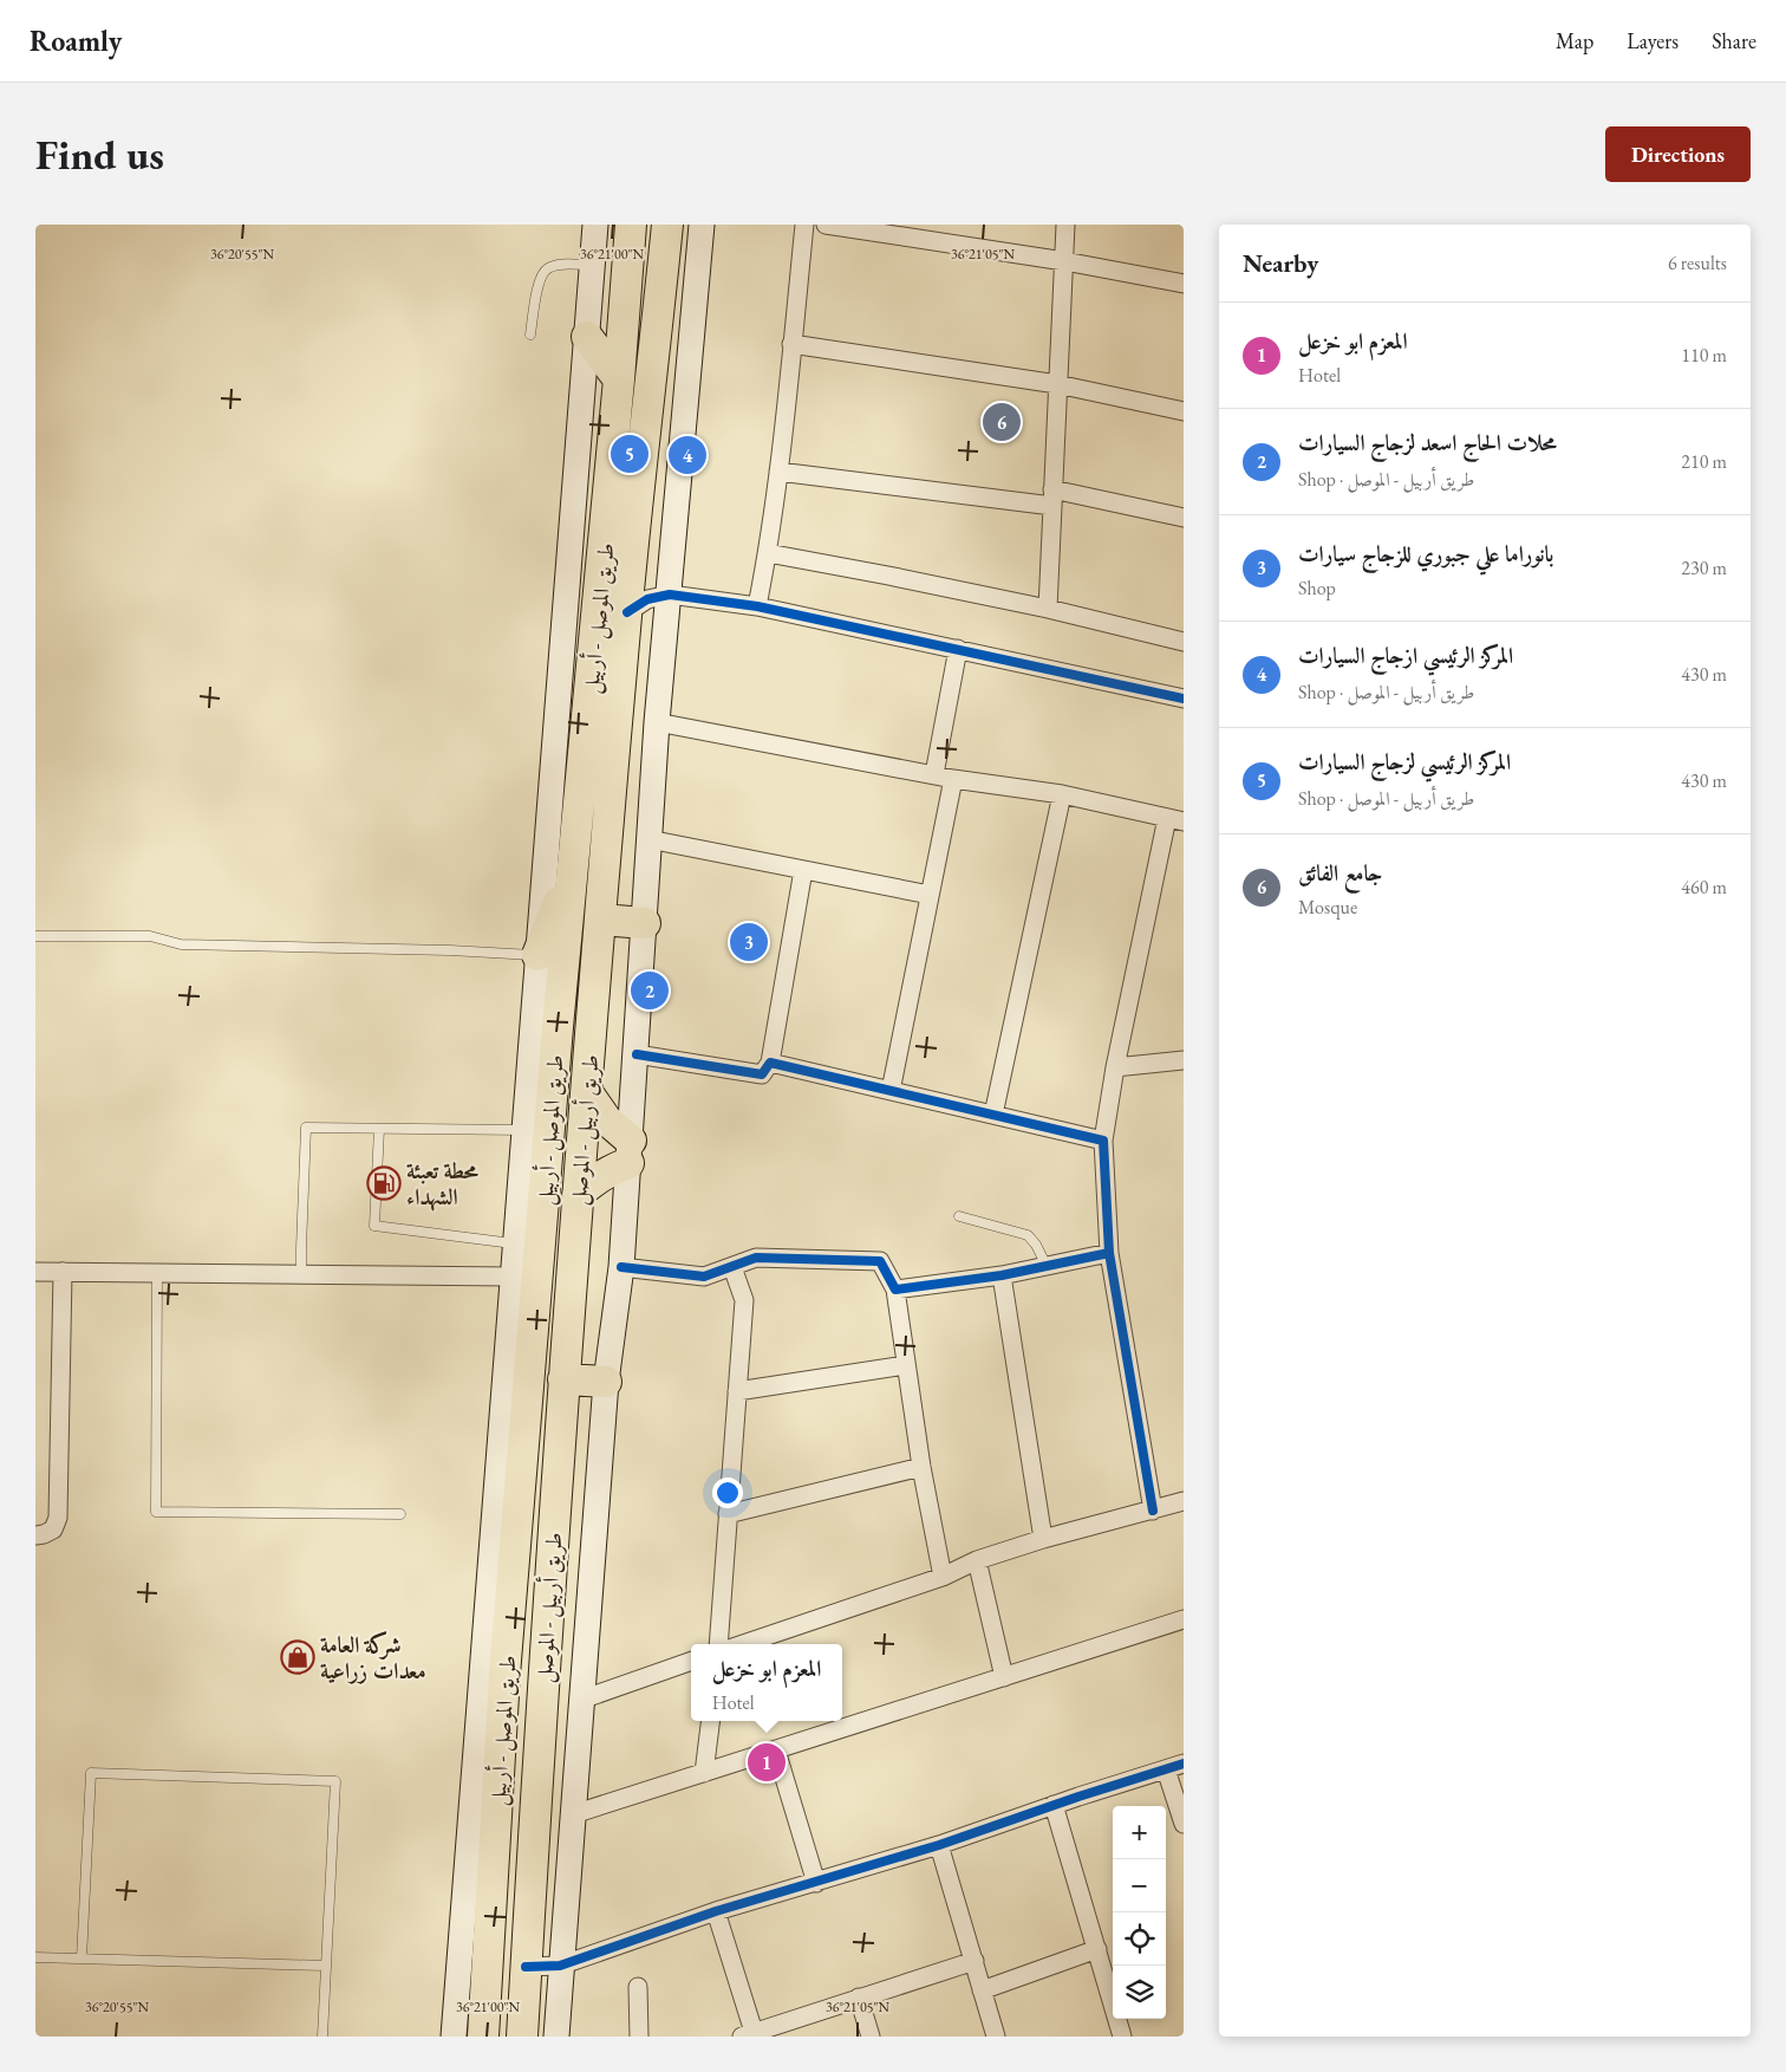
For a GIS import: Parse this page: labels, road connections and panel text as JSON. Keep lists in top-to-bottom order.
{
  "streets": {
    "highway": ["طريق الموصل - أربيل", "طريق أربيل - الموصل"]
  },
  "crossings": [
    ["طريق الموصل - أربيل", "طريق أربيل - الموصل"]
  ],
  "places": {
    "fuel station": ["محطة تعبئة الشهداء"],
    "shop": ["شركة العامة معدات زراعية"]
  },
  "page": {
    "header": "Roamly",
    "nav": ["Map", "Layers", "Share"],
    "buttons": "Directions",
    "title": "Find us",
    "heading": ["Nearby", "6 results"],
    "list": [
      {
        "mark": "1",
        "name": "المعزم ابو خزعل",
        "note": "Hotel",
        "value": "110 m"
      },
      {
        "mark": "2",
        "name": "محلات الحاج اسعد لزجاج السيارات",
        "note": "Shop · طريق أربيل - الموصل",
        "value": "210 m"
      },
      {
        "mark": "3",
        "name": "بانوراما علي جبوري للزجاج سيارات",
        "note": "Shop",
        "value": "230 m"
      },
      {
        "mark": "4",
        "name": "المركز الرئيسي ازجاج السيارات",
        "note": "Shop · طريق أربيل - الموصل",
        "value": "430 m"
      },
      {
        "mark": "5",
        "name": "المركز الرئيسي لزجاج السيارات",
        "note": "Shop · طريق أربيل - الموصل",
        "value": "430 m"
      },
      {
        "mark": "6",
        "name": "جامع الفائق",
        "note": "Mosque",
        "value": "460 m"
      }
    ],
    "pins": [
      "6",
      "5",
      "4",
      "3",
      "2",
      "1"
    ],
    "popup": ["المعزم ابو خزعل", "Hotel"],
    "map_buttons": ["+", "−"]
  },
  "coordinates": ["36°20'55\"N", "36°21'00\"N", "36°21'05\"N"]
}
